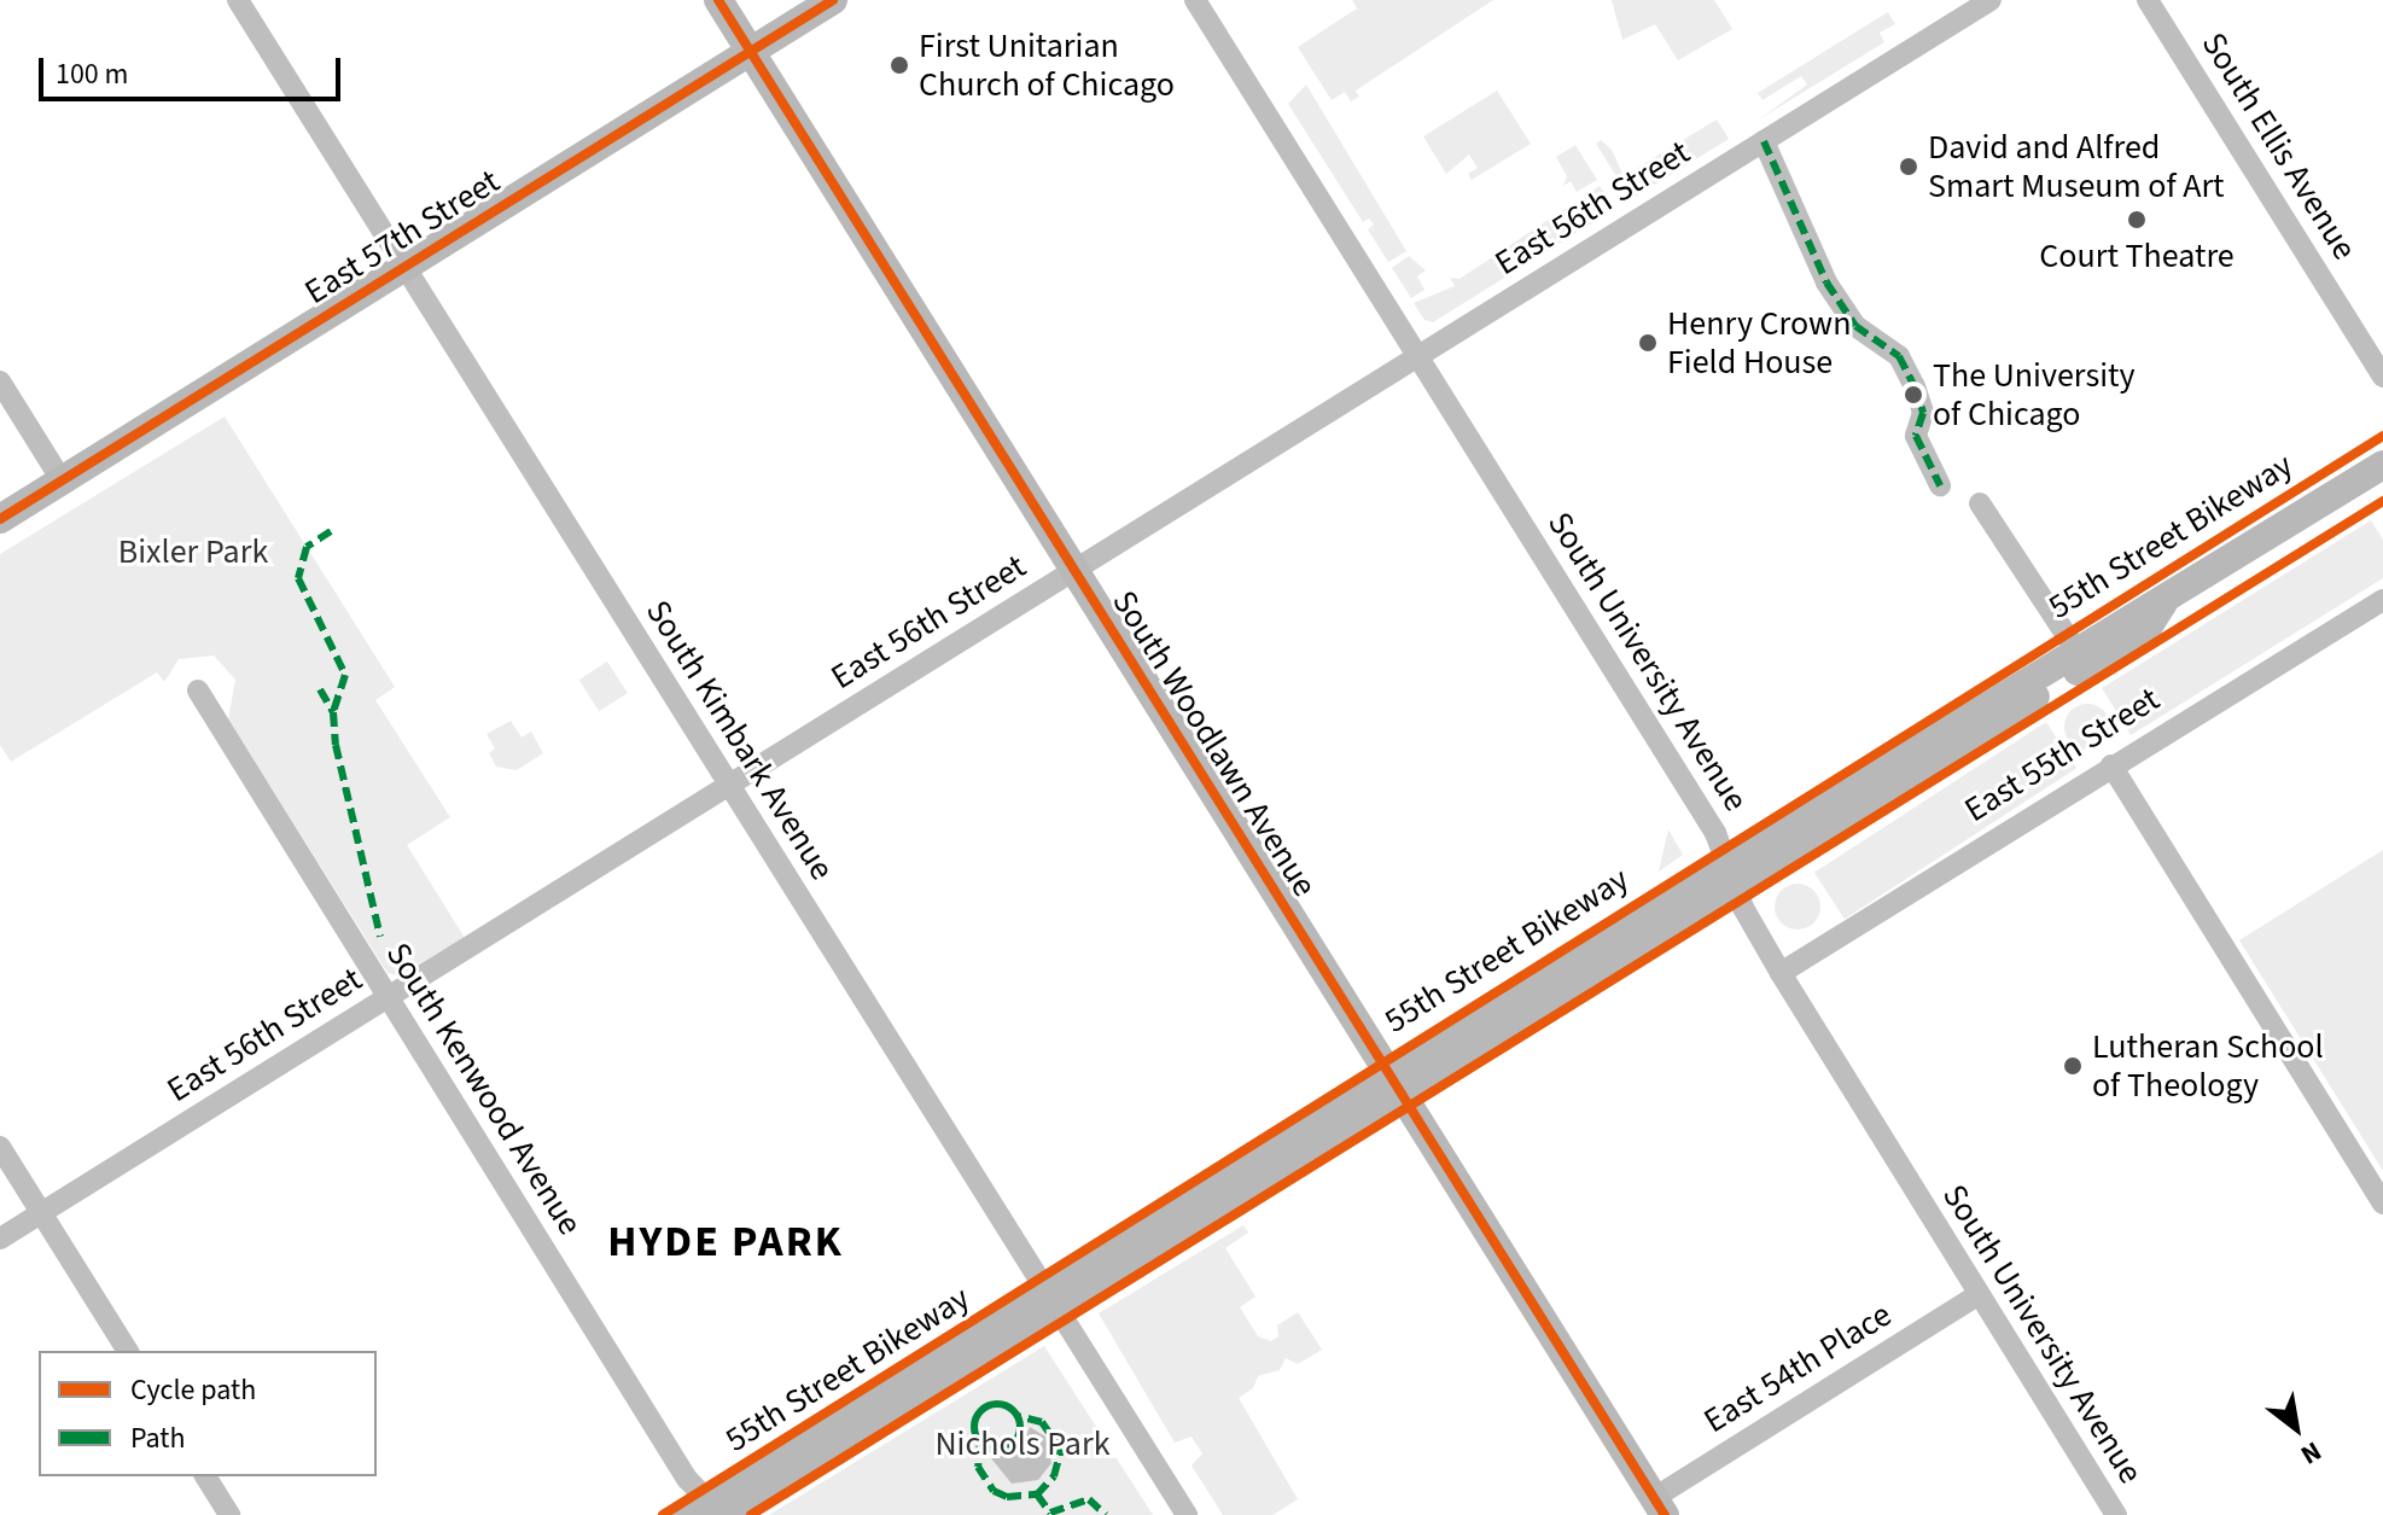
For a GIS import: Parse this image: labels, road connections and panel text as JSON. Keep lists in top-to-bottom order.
{
  "streets": {
    "street": [
      "South Ellis Avenue",
      "East 56th Street",
      "East 57th Street",
      "South University Avenue",
      "South Kimbark Avenue",
      "South Woodlawn Avenue",
      "East 55th Street",
      "South Kenwood Avenue",
      "East 54th Place"
    ],
    "cycle path": ["55th Street Bikeway"]
  },
  "crossings": [
    ["East 56th Street", "South University Avenue"],
    ["East 56th Street", "South Kimbark Avenue"],
    ["East 56th Street", "South Woodlawn Avenue"],
    ["East 56th Street", "South Kenwood Avenue"],
    ["East 57th Street", "South Kimbark Avenue"],
    ["East 57th Street", "South Woodlawn Avenue"],
    ["South University Avenue", "East 55th Street"],
    ["South University Avenue", "East 54th Place"],
    ["South Woodlawn Avenue", "East 54th Place"]
  ],
  "districts": ["HYDE PARK"],
  "parks": ["Bixler Park", "Nichols Park"],
  "places": [
    "First Unitarian Church of Chicago",
    "David and Alfred Smart Museum of Art",
    "Court Theatre",
    "Henry Crown Field House",
    "The University of Chicago",
    "Lutheran School of Theology"
  ],
  "legend": ["Cycle path", "Path"],
  "scale_bar": "100 m",
  "north": "bottom right"
}
